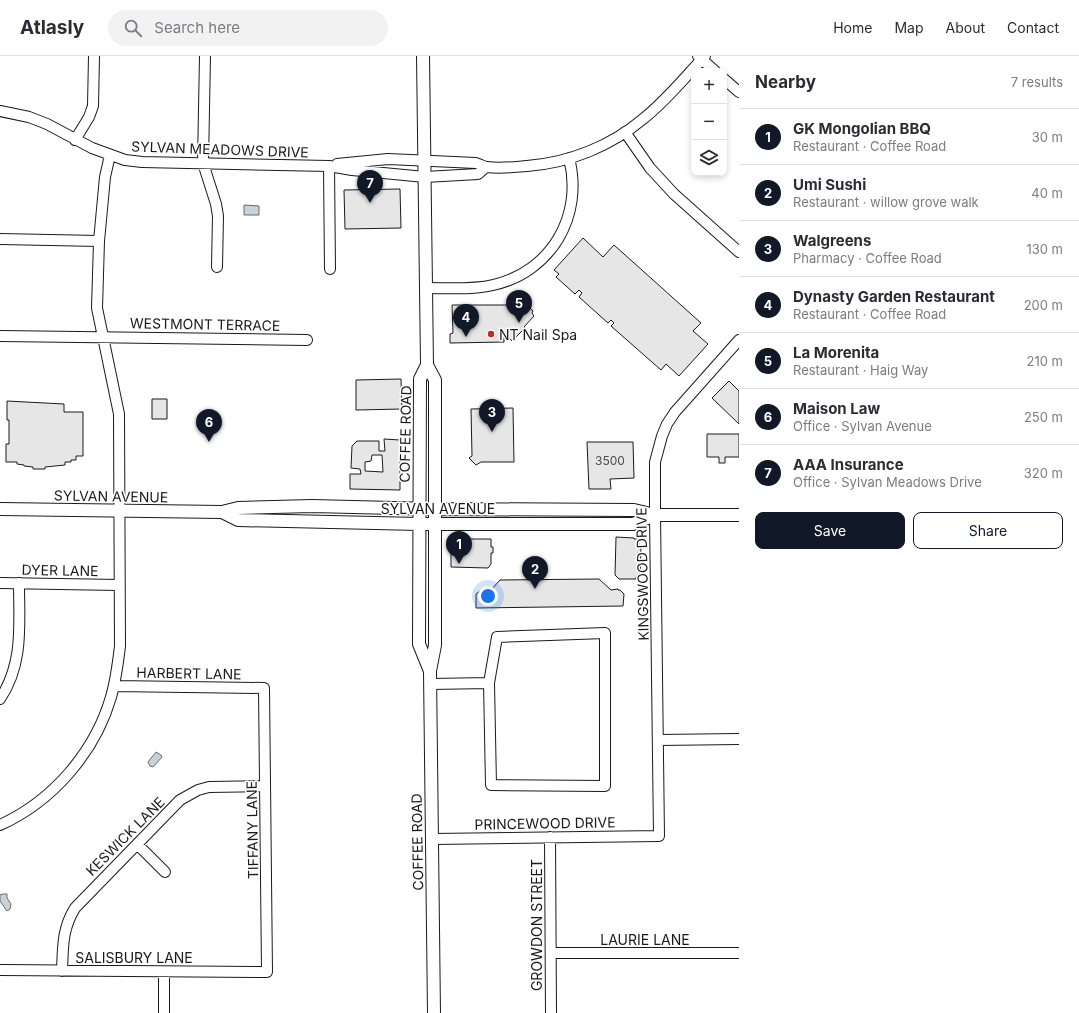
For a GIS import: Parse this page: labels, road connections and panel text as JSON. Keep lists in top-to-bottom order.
{
  "streets": {
    "main road": ["COFFEE ROAD", "SYLVAN AVENUE"],
    "street": [
      "SYLVAN MEADOWS DRIVE",
      "WESTMONT TERRACE",
      "DYER LANE",
      "KINGSWOOD DRIVE",
      "HARBERT LANE",
      "PRINCEWOOD DRIVE",
      "TIFFANY LANE",
      "KESWICK LANE",
      "GROWDON STREET",
      "LAURIE LANE",
      "SALISBURY LANE"
    ]
  },
  "crossings": [
    ["SYLVAN MEADOWS DRIVE", "COFFEE ROAD"],
    ["COFFEE ROAD", "SYLVAN AVENUE"],
    ["COFFEE ROAD", "PRINCEWOOD DRIVE"],
    ["SYLVAN AVENUE", "KINGSWOOD DRIVE"],
    ["KINGSWOOD DRIVE", "PRINCEWOOD DRIVE"],
    ["HARBERT LANE", "TIFFANY LANE"],
    ["PRINCEWOOD DRIVE", "GROWDON STREET"],
    ["TIFFANY LANE", "KESWICK LANE"],
    ["TIFFANY LANE", "SALISBURY LANE"],
    ["KESWICK LANE", "SALISBURY LANE"],
    ["GROWDON STREET", "LAURIE LANE"]
  ],
  "places": ["NT Nail Spa"],
  "house_numbers": ["3500"],
  "page": {
    "header": "Atlasly",
    "search": "Search here",
    "nav": [
      "Home",
      "Map",
      "About",
      "Contact"
    ],
    "heading": ["Nearby", "7 results"],
    "map_buttons": ["+", "−"],
    "list": [
      {
        "mark": "1",
        "name": "GK Mongolian BBQ",
        "note": "Restaurant · Coffee Road",
        "value": "30 m"
      },
      {
        "mark": "2",
        "name": "Umi Sushi",
        "note": "Restaurant · willow grove walk",
        "value": "40 m"
      },
      {
        "mark": "3",
        "name": "Walgreens",
        "note": "Pharmacy · Coffee Road",
        "value": "130 m"
      },
      {
        "mark": "4",
        "name": "Dynasty Garden Restaurant",
        "note": "Restaurant · Coffee Road",
        "value": "200 m"
      },
      {
        "mark": "5",
        "name": "La Morenita",
        "note": "Restaurant · Haig Way",
        "value": "210 m"
      },
      {
        "mark": "6",
        "name": "Maison Law",
        "note": "Office · Sylvan Avenue",
        "value": "250 m"
      },
      {
        "mark": "7",
        "name": "AAA Insurance",
        "note": "Office · Sylvan Meadows Drive",
        "value": "320 m"
      }
    ],
    "pins": [
      "7",
      "5",
      "4",
      "3",
      "6",
      "1",
      "2"
    ],
    "buttons": ["Save", "Share"]
  }
}
